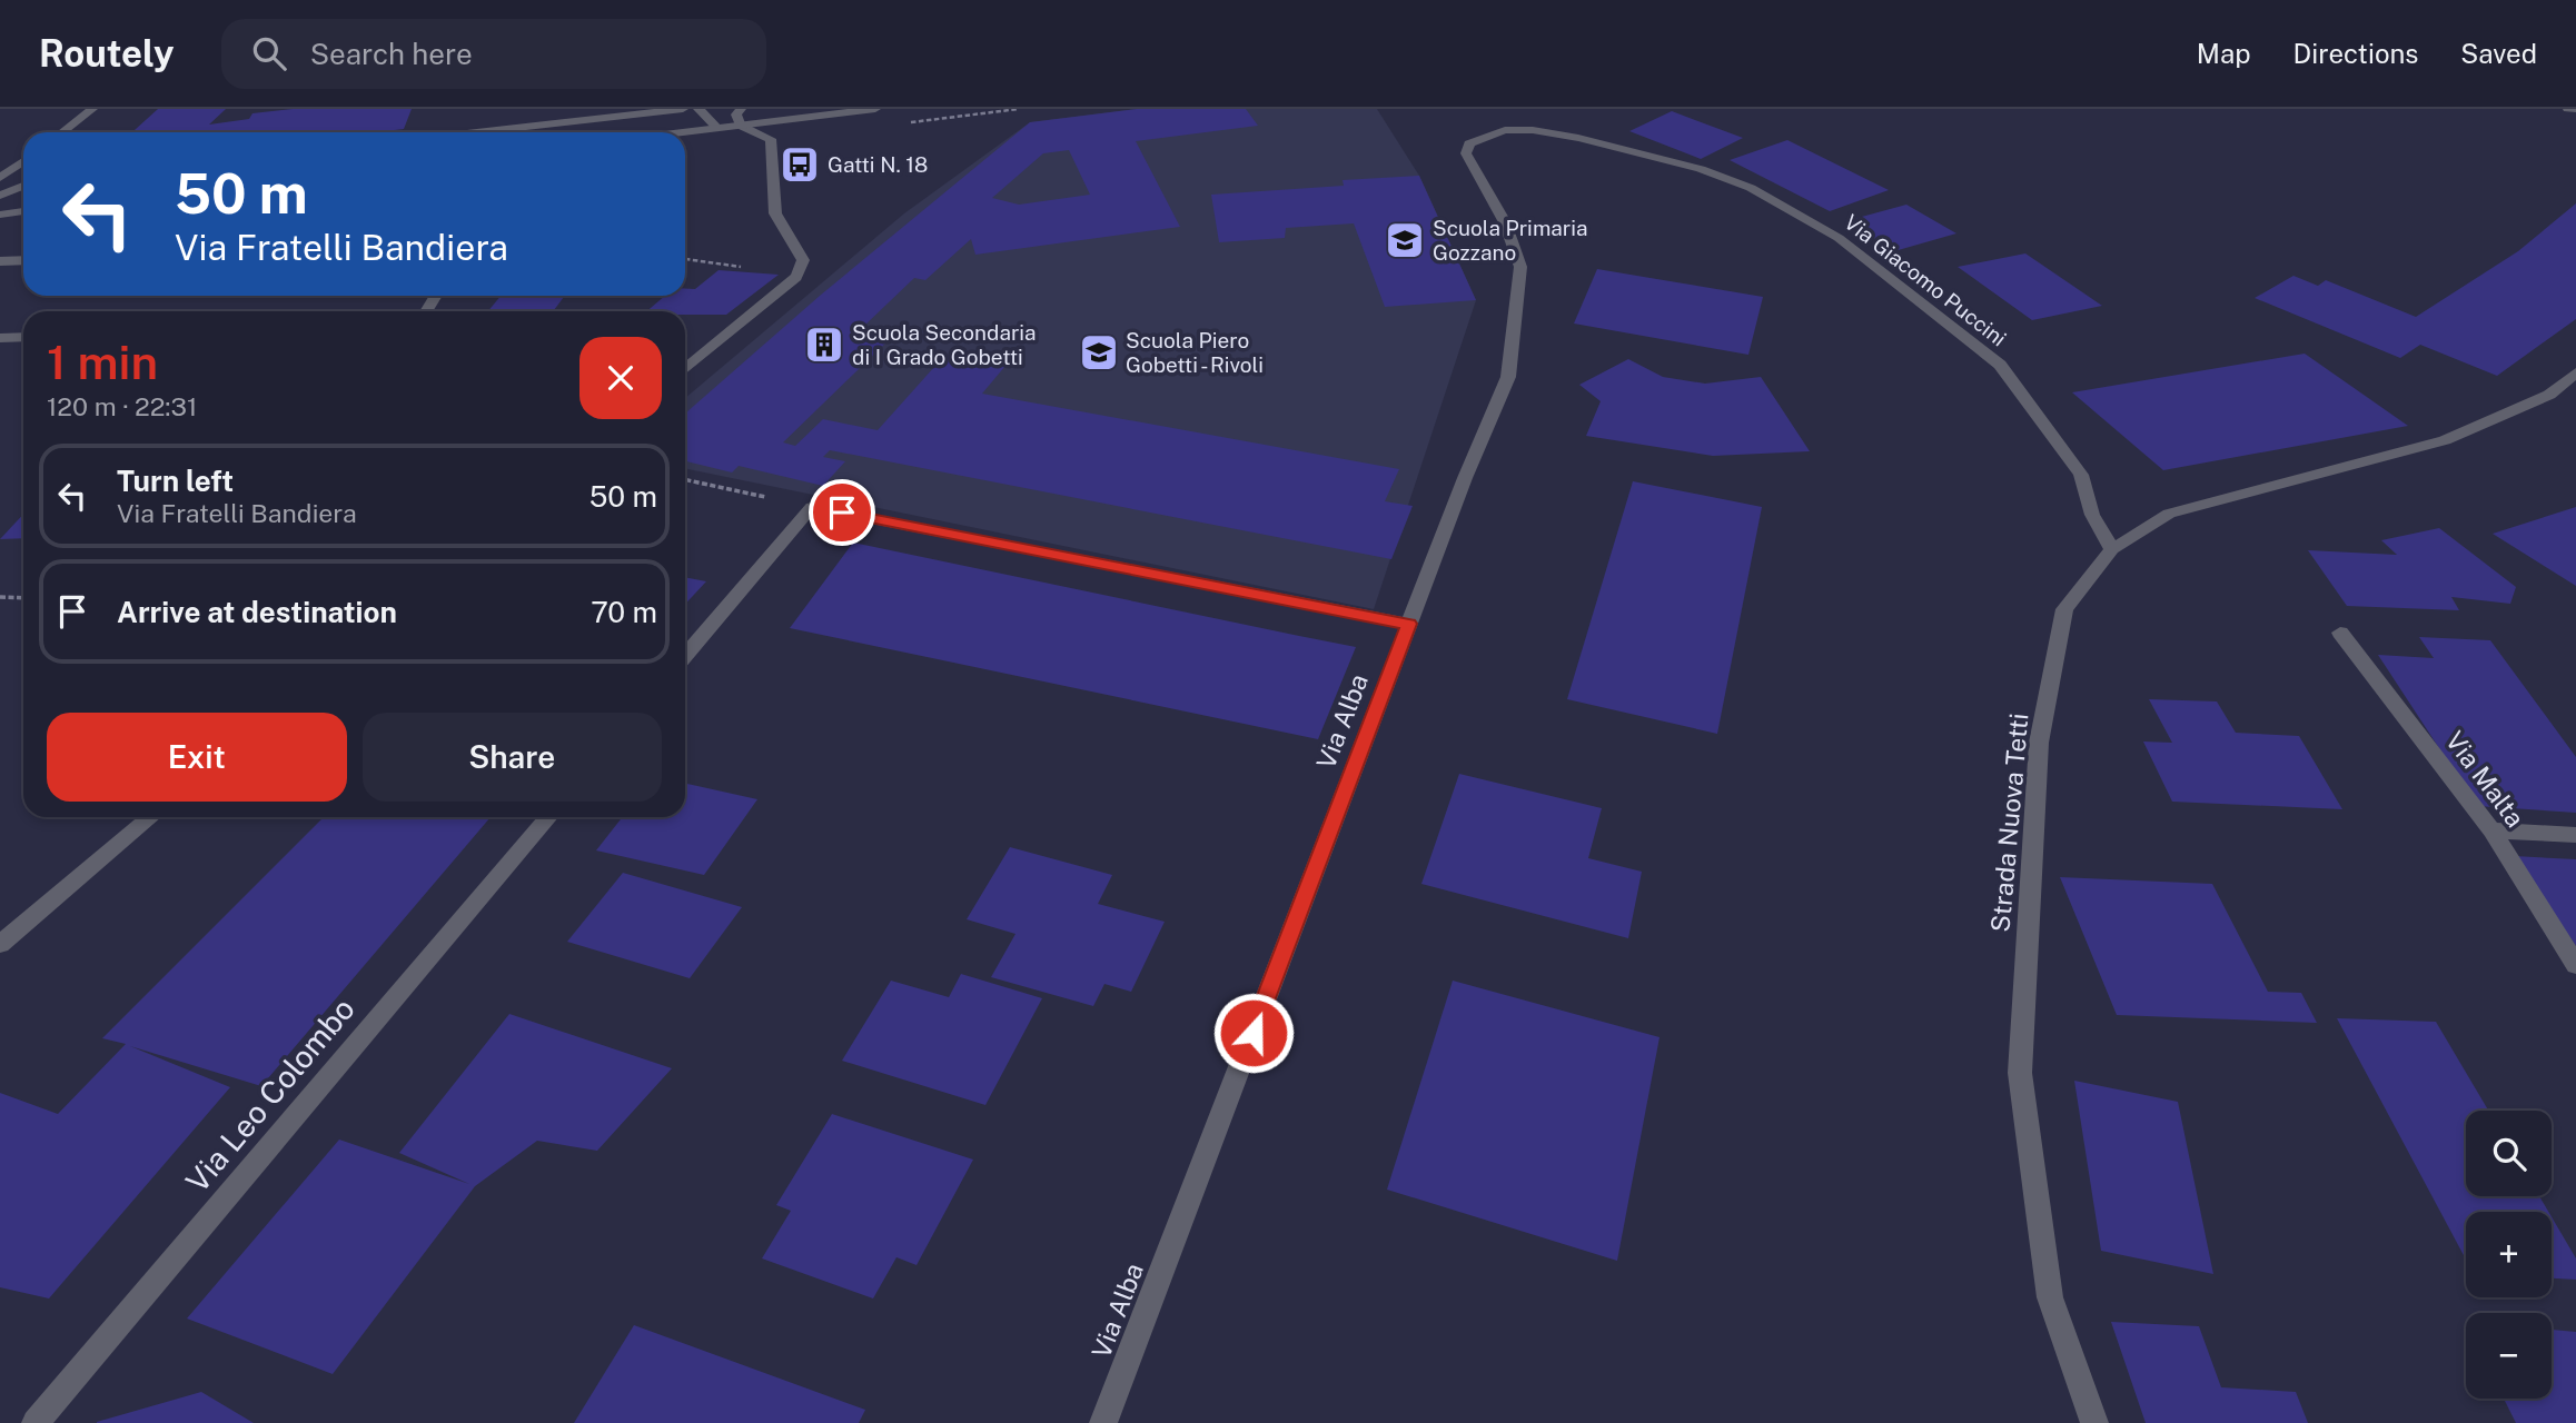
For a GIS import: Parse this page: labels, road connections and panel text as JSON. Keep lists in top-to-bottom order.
{
  "streets": {
    "street": [
      "Via Giacomo Puccini",
      "Via Alba",
      "Via Malta",
      "Strada Nuova Tetti",
      "Via Leo Colombo"
    ]
  },
  "crossings": [
    ["Via Giacomo Puccini", "Via Alba"],
    ["Via Giacomo Puccini", "Strada Nuova Tetti"]
  ],
  "places": {
    "bus stop": ["Gatti N. 18"],
    "school or university": ["Scuola Primaria Gozzano", "Scuola Piero Gobetti - Rivoli"],
    "building": ["Scuola Secondaria di I Grado Gobetti"]
  },
  "page": {
    "header": "Routely",
    "search": "Search here",
    "nav": ["Map", "Directions", "Saved"],
    "turn": ["50 m", "Via Fratelli Bandiera"],
    "heading": ["1 min", "120 m · 22:31"],
    "list": [
      {
        "name": "Turn left",
        "note": "Via Fratelli Bandiera",
        "value": "50 m"
      },
      {
        "name": "Arrive at destination",
        "value": "70 m"
      }
    ],
    "buttons": ["Exit", "Share"],
    "map_buttons": ["+", "−"]
  }
}
